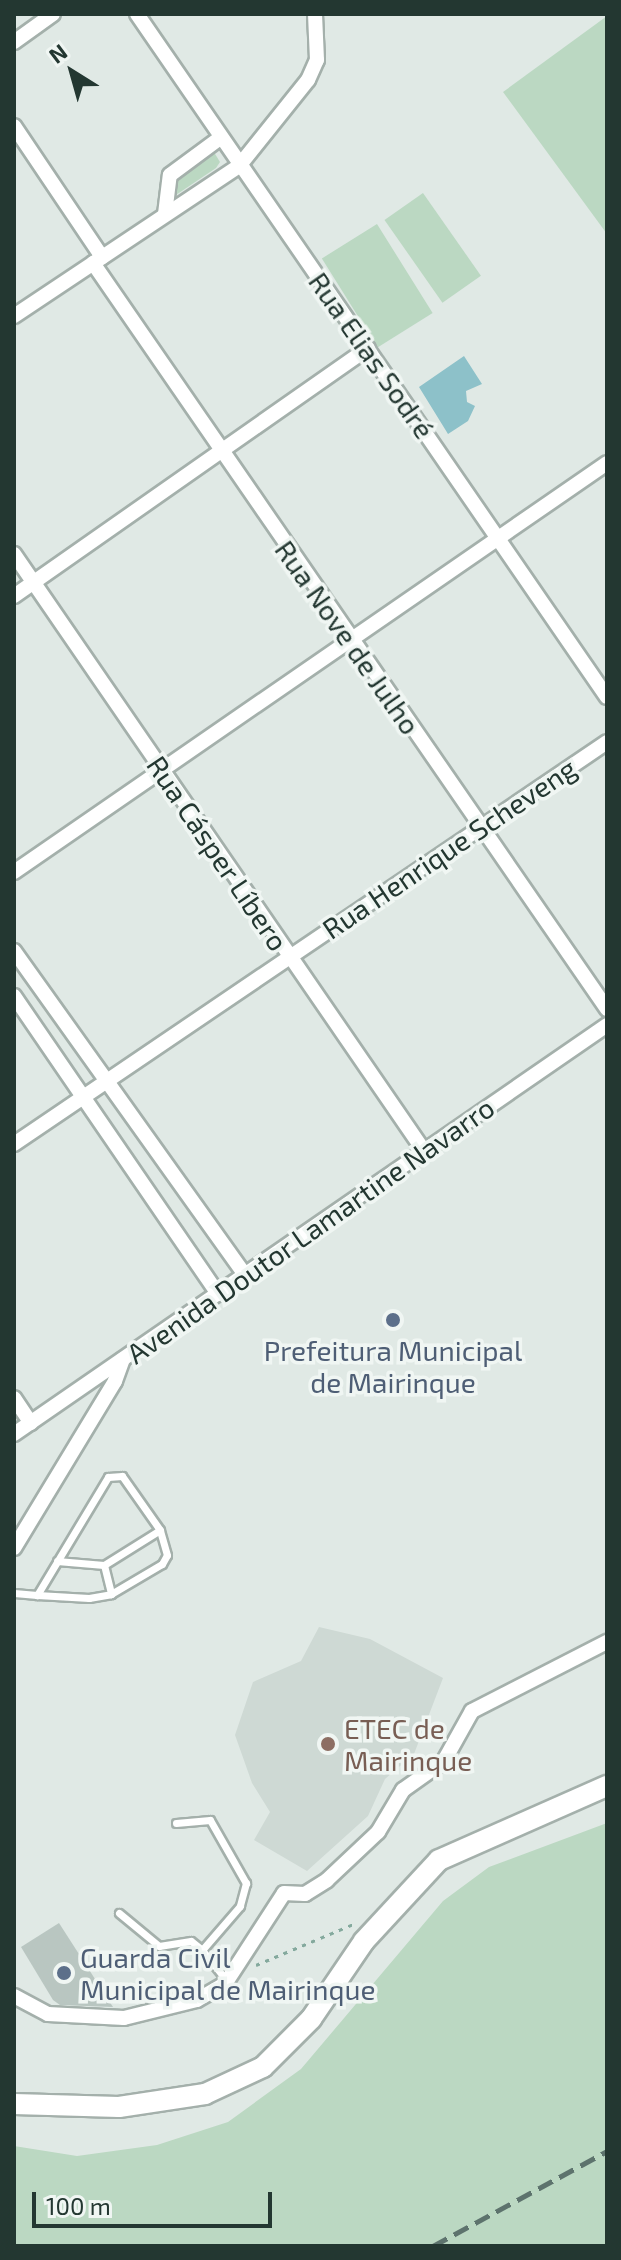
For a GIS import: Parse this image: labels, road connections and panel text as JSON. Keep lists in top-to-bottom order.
{
  "streets": {
    "street": [
      "Rua Elias Sodré",
      "Rua Nove de Julho",
      "Rua Henrique Scheveng",
      "Rua Cásper Líbero",
      "Avenida Doutor Lamartine Navarro"
    ]
  },
  "crossings": [
    ["Rua Nove de Julho", "Rua Henrique Scheveng"],
    ["Rua Henrique Scheveng", "Rua Cásper Líbero"],
    ["Rua Cásper Líbero", "Avenida Doutor Lamartine Navarro"]
  ],
  "places": ["Prefeitura Municipal de Mairinque", "ETEC de Mairinque", "Guarda Civil Municipal de Mairinque"],
  "scale_bar": "100 m",
  "north": "top left"
}
